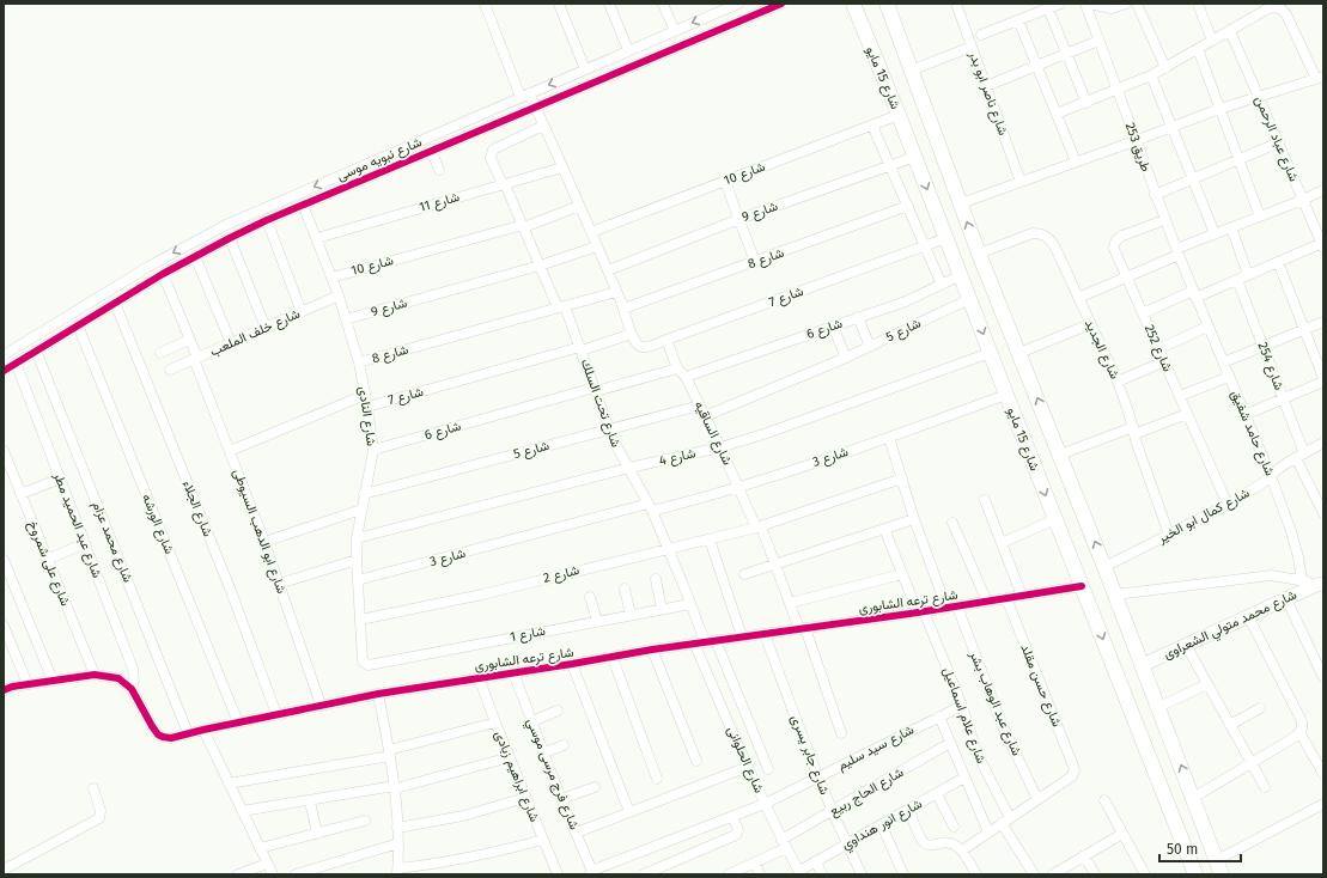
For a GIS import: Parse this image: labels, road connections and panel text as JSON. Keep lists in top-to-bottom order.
{
  "streets": {
    "main road": ["شارع 15 مايو"],
    "street": [
      "شارع ناصر ابو بدر",
      "شارع عباد الرحمن",
      "طريق 253",
      "شارع نبويه موسى",
      "شارع 10",
      "شارع 11",
      "شارع 9",
      "شارع 8",
      "شارع 7",
      "شارع 6",
      "شارع 5",
      "شارع خلف الملعب",
      "شارع 252",
      "شارع الجديد",
      "شارع 254",
      "شارع تحت السلك",
      "شارع النادى",
      "شارع الساقيه",
      "شارع حامد شفيق",
      "شارع 4",
      "شارع 3",
      "شارع الجلاء",
      "شارع كمال ابو الخير",
      "شارع الورشه",
      "شارع عبد الحميد مطر",
      "شارع ابو الدهب السيوطى",
      "شارع محمد عزام",
      "شارع على شمروخ",
      "شارع 2",
      "شارع ترعه الشابورى",
      "شارع محمد متولي الشعراوى",
      "شارع 1",
      "شارع حسن مقلد",
      "شارع عبد الوهاب بشر",
      "شارع علام اسماعيل",
      "شارع سيد سليم",
      "شارع جابر يسرى",
      "شارع الحلوانى",
      "شارع فرج مرسى موسي",
      "شارع ابراهيم زبادى",
      "شارع الحاج ربيع",
      "شارع انور هنداوي"
    ]
  },
  "crossings": [
    ["شارع 15 مايو", "شارع 10"],
    ["شارع 15 مايو", "شارع 9"],
    ["شارع 15 مايو", "شارع 7"],
    ["شارع 15 مايو", "شارع 6"],
    ["شارع 15 مايو", "شارع 5"],
    ["شارع 15 مايو", "شارع الجديد"],
    ["شارع 15 مايو", "شارع 4"],
    ["شارع 15 مايو", "شارع 3"],
    ["شارع 15 مايو", "شارع كمال ابو الخير"],
    ["شارع 15 مايو", "شارع ترعه الشابورى"],
    ["شارع 15 مايو", "شارع محمد متولي الشعراوى"],
    ["طريق 253", "شارع 252"],
    ["طريق 253", "شارع حامد شفيق"],
    ["شارع نبويه موسى", "شارع النادى"],
    ["شارع نبويه موسى", "شارع الجلاء"],
    ["شارع نبويه موسى", "شارع الورشه"],
    ["شارع نبويه موسى", "شارع عبد الحميد مطر"],
    ["شارع نبويه موسى", "شارع ابو الدهب السيوطى"],
    ["شارع نبويه موسى", "شارع محمد عزام"],
    ["شارع 10", "شارع تحت السلك"],
    ["شارع 10", "شارع النادى"],
    ["شارع 11", "شارع تحت السلك"],
    ["شارع 11", "شارع النادى"],
    ["شارع 9", "شارع تحت السلك"],
    ["شارع 9", "شارع النادى"],
    ["شارع 8", "شارع تحت السلك"],
    ["شارع 8", "شارع النادى"],
    ["شارع 7", "شارع تحت السلك"],
    ["شارع 7", "شارع النادى"],
    ["شارع 7", "شارع الساقيه"],
    ["شارع 6", "شارع تحت السلك"],
    ["شارع 6", "شارع النادى"],
    ["شارع 6", "شارع الساقيه"],
    ["شارع 5", "شارع تحت السلك"],
    ["شارع 5", "شارع النادى"],
    ["شارع 5", "شارع الساقيه"],
    ["شارع خلف الملعب", "شارع النادى"],
    ["شارع خلف الملعب", "شارع ابو الدهب السيوطى"],
    ["شارع 252", "شارع كمال ابو الخير"],
    ["شارع الجديد", "شارع كمال ابو الخير"],
    ["شارع 254", "شارع كمال ابو الخير"],
    ["شارع تحت السلك", "شارع 4"],
    ["شارع تحت السلك", "شارع 3"],
    ["شارع تحت السلك", "شارع 2"],
    ["شارع تحت السلك", "شارع 1"],
    ["شارع تحت السلك", "شارع الحلوانى"],
    ["شارع النادى", "شارع 4"],
    ["شارع النادى", "شارع 3"],
    ["شارع النادى", "شارع 2"],
    ["شارع النادى", "شارع 1"],
    ["شارع الساقيه", "شارع 4"],
    ["شارع الساقيه", "شارع 3"],
    ["شارع الساقيه", "شارع 2"],
    ["شارع الساقيه", "شارع ترعه الشابورى"],
    ["شارع حامد شفيق", "شارع كمال ابو الخير"],
    ["شارع 3", "شارع عبد الوهاب بشر"],
    ["شارع الجلاء", "شارع ترعه الشابورى"],
    ["شارع الورشه", "شارع ترعه الشابورى"],
    ["شارع عبد الحميد مطر", "شارع ترعه الشابورى"],
    ["شارع ابو الدهب السيوطى", "شارع ترعه الشابورى"],
    ["شارع محمد عزام", "شارع ترعه الشابورى"],
    ["شارع 2", "شارع عبد الوهاب بشر"],
    ["شارع ترعه الشابورى", "شارع حسن مقلد"],
    ["شارع ترعه الشابورى", "شارع عبد الوهاب بشر"],
    ["شارع ترعه الشابورى", "شارع علام اسماعيل"],
    ["شارع ترعه الشابورى", "شارع جابر يسرى"],
    ["شارع ترعه الشابورى", "شارع الحلوانى"],
    ["شارع ترعه الشابورى", "شارع فرج مرسى موسي"],
    ["شارع ترعه الشابورى", "شارع ابراهيم زبادى"],
    ["شارع 1", "شارع الحلوانى"],
    ["شارع حسن مقلد", "شارع عبد الوهاب بشر"],
    ["شارع علام اسماعيل", "شارع سيد سليم"],
    ["شارع سيد سليم", "شارع جابر يسرى"],
    ["شارع سيد سليم", "شارع الحلوانى"],
    ["شارع سيد سليم", "شارع فرج مرسى موسي"],
    ["شارع جابر يسرى", "شارع الحاج ربيع"],
    ["شارع جابر يسرى", "شارع انور هنداوي"],
    ["شارع الحلوانى", "شارع الحاج ربيع"],
    ["شارع الحلوانى", "شارع انور هنداوي"]
  ],
  "scale_bar": "50 m"
}
